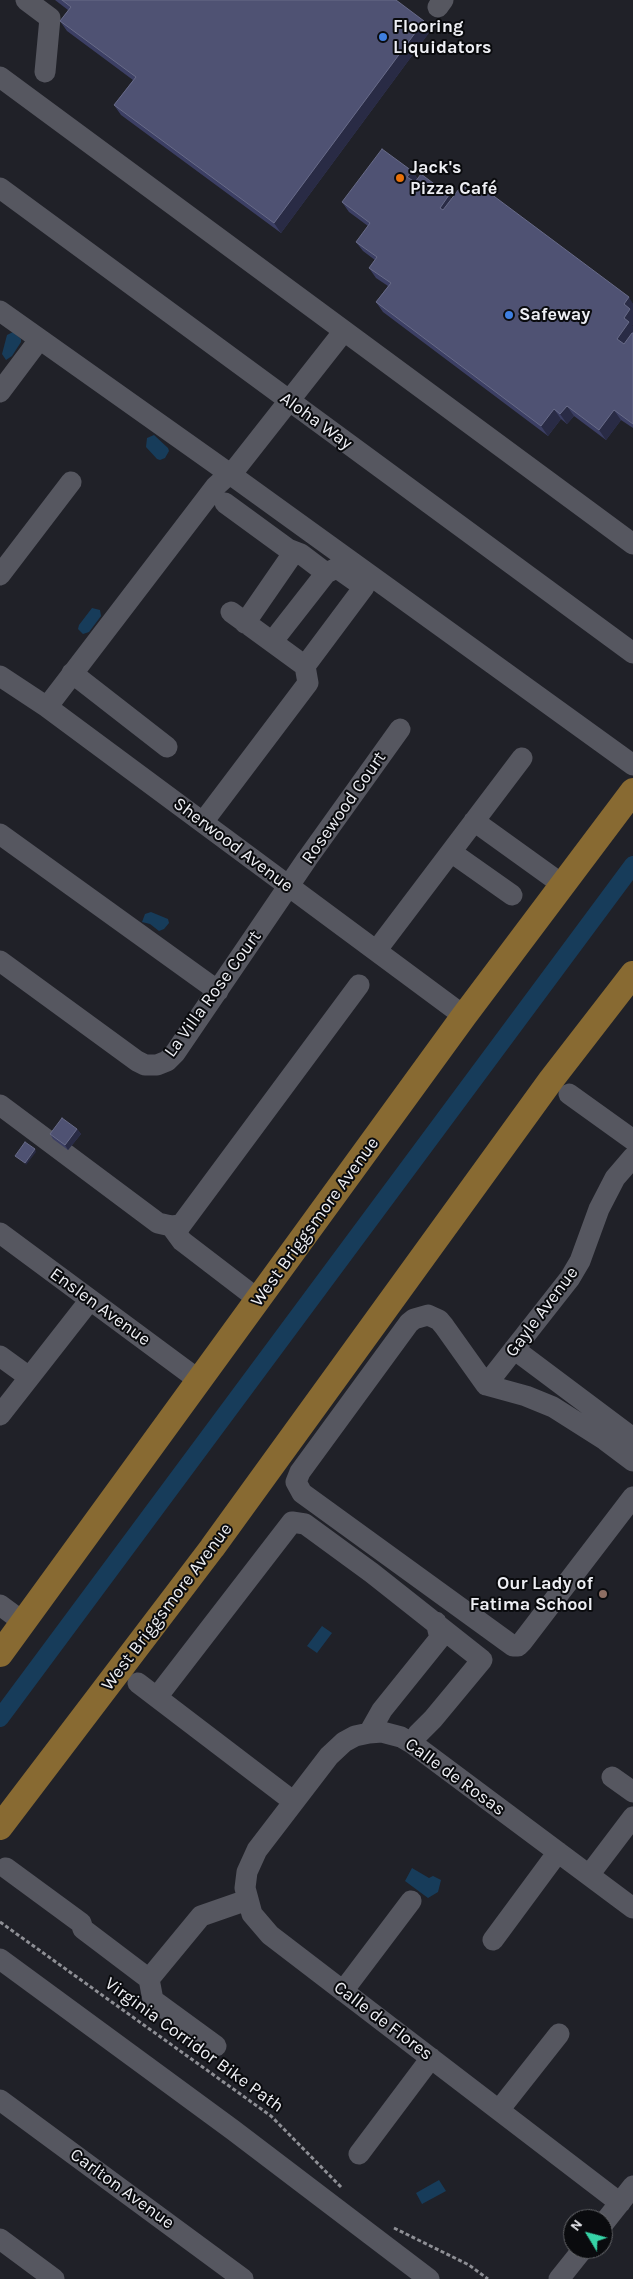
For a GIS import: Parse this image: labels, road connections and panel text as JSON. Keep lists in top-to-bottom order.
{
  "streets": {
    "main road": ["West Briggsmore Avenue"],
    "street": [
      "Aloha Way",
      "Rosewood Court",
      "Sherwood Avenue",
      "La Villa Rose Court",
      "Enslen Avenue",
      "Gayle Avenue",
      "Calle de Rosas",
      "Calle de Flores",
      "Carlton Avenue"
    ],
    "path": ["Virginia Corridor Bike Path"]
  },
  "crossings": [
    ["Rosewood Court", "Sherwood Avenue"],
    ["Rosewood Court", "La Villa Rose Court"],
    ["Sherwood Avenue", "La Villa Rose Court"],
    ["Sherwood Avenue", "West Briggsmore Avenue"],
    ["West Briggsmore Avenue", "Enslen Avenue"],
    ["Calle de Rosas", "Calle de Flores"]
  ],
  "places": [
    "Flooring Liquidators",
    "Jack's Pizza Café",
    "Safeway",
    "Our Lady of Fatima School"
  ],
  "north": "top left"
}
